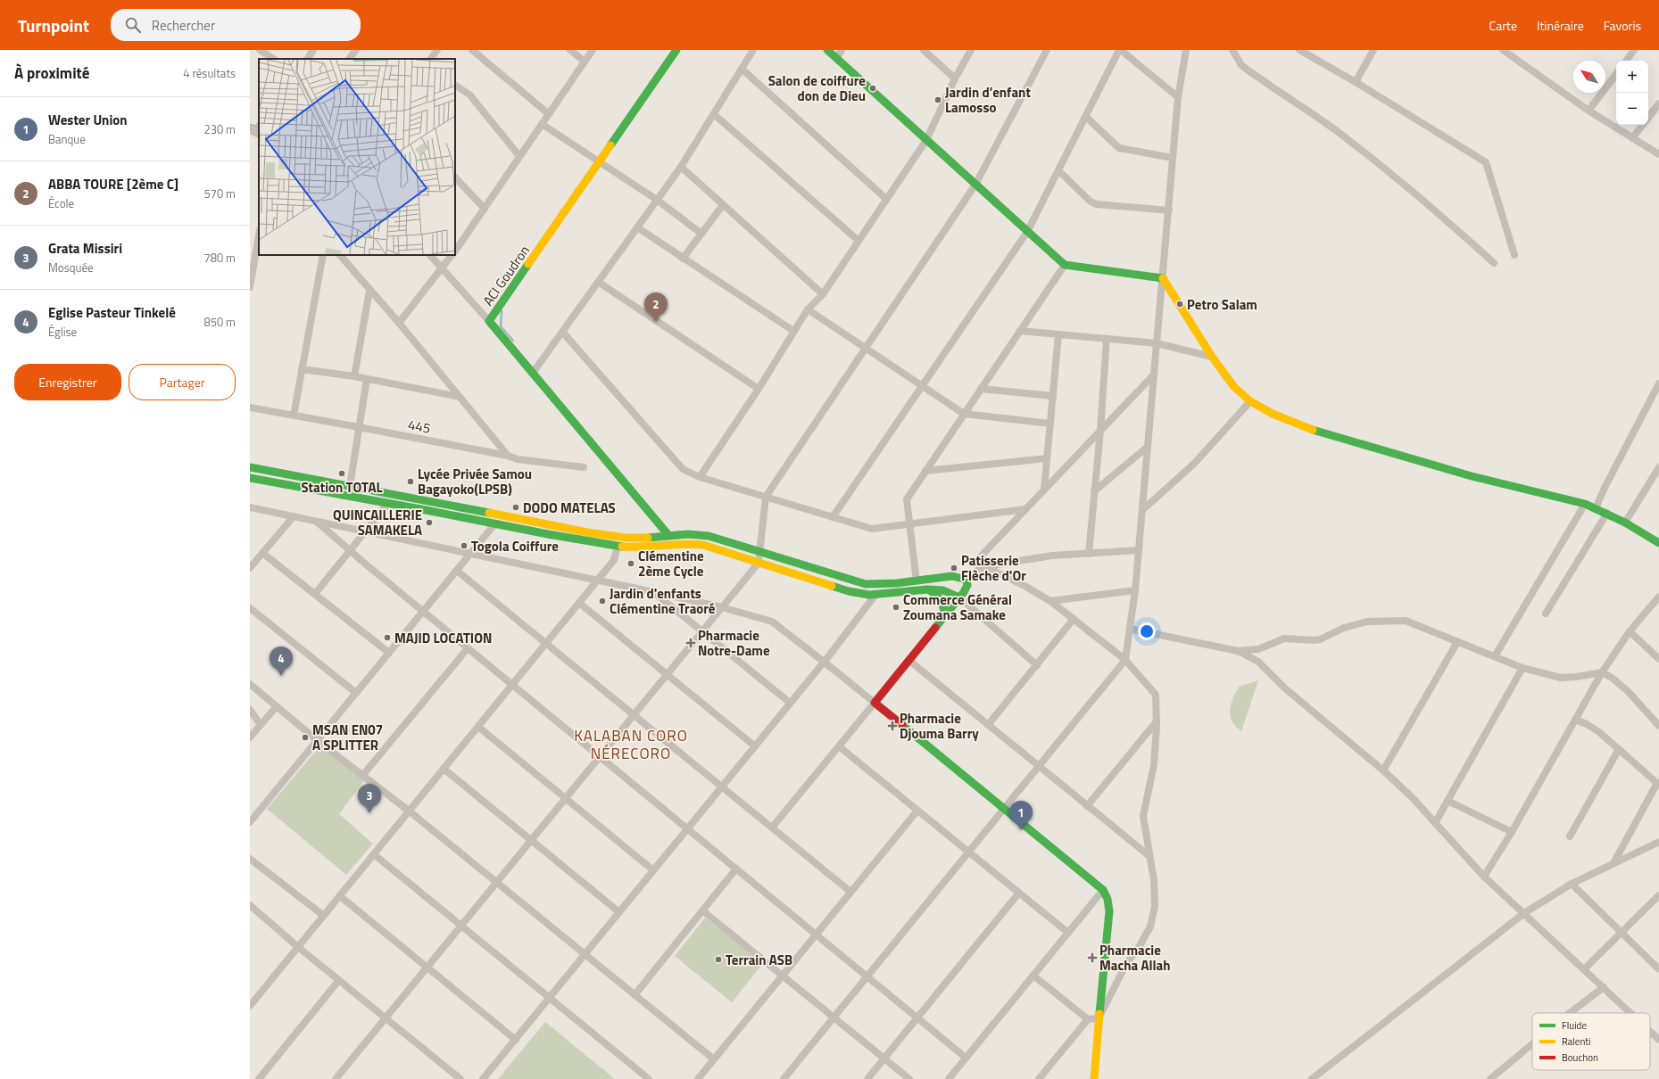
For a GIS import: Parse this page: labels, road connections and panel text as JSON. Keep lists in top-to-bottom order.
{
  "streets": {
    "street": ["ACI Goudron", "445"]
  },
  "districts": ["KALABAN CORO NÉRECORO"],
  "places": {
    "other": [
      "Salon de coiffure don de Dieu",
      "Jardin d'enfant Lamosso",
      "Petro Salam",
      "Station TOTAL",
      "Lycée Privée Samou Bagayoko(LPSB)",
      "DODO MATELAS",
      "QUINCAILLERIE SAMAKELA",
      "Togola Coiffure",
      "Clémentine 2ème Cycle",
      "Patisserie Flèche d'Or",
      "Jardin d'enfants Clémentine Traoré",
      "Commerce Général Zoumana Samake",
      "MAJID LOCATION",
      "MSAN EN07 A SPLITTER",
      "Terrain ASB"
    ],
    "health": ["Pharmacie Notre-Dame", "Pharmacie Djouma Barry", "Pharmacie Macha Allah"]
  },
  "legend": ["Fluide", "Ralenti", "Bouchon"],
  "north": "top left",
  "page": {
    "header": "Turnpoint",
    "search": "Rechercher",
    "nav": ["Carte", "Itinéraire", "Favoris"],
    "heading": ["À proximité", "4 résultats"],
    "map_buttons": ["+", "−"],
    "list": [
      {
        "mark": "1",
        "name": "Wester Union",
        "note": "Banque",
        "value": "230 m"
      },
      {
        "mark": "2",
        "name": "ABBA TOURE [2ème C]",
        "note": "École",
        "value": "570 m"
      },
      {
        "mark": "3",
        "name": "Grata Missiri",
        "note": "Mosquée",
        "value": "780 m"
      },
      {
        "mark": "4",
        "name": "Eglise Pasteur Tinkelé",
        "note": "Église",
        "value": "850 m"
      }
    ],
    "pins": [
      "2",
      "4",
      "3",
      "1"
    ],
    "buttons": ["Enregistrer", "Partager"]
  }
}
